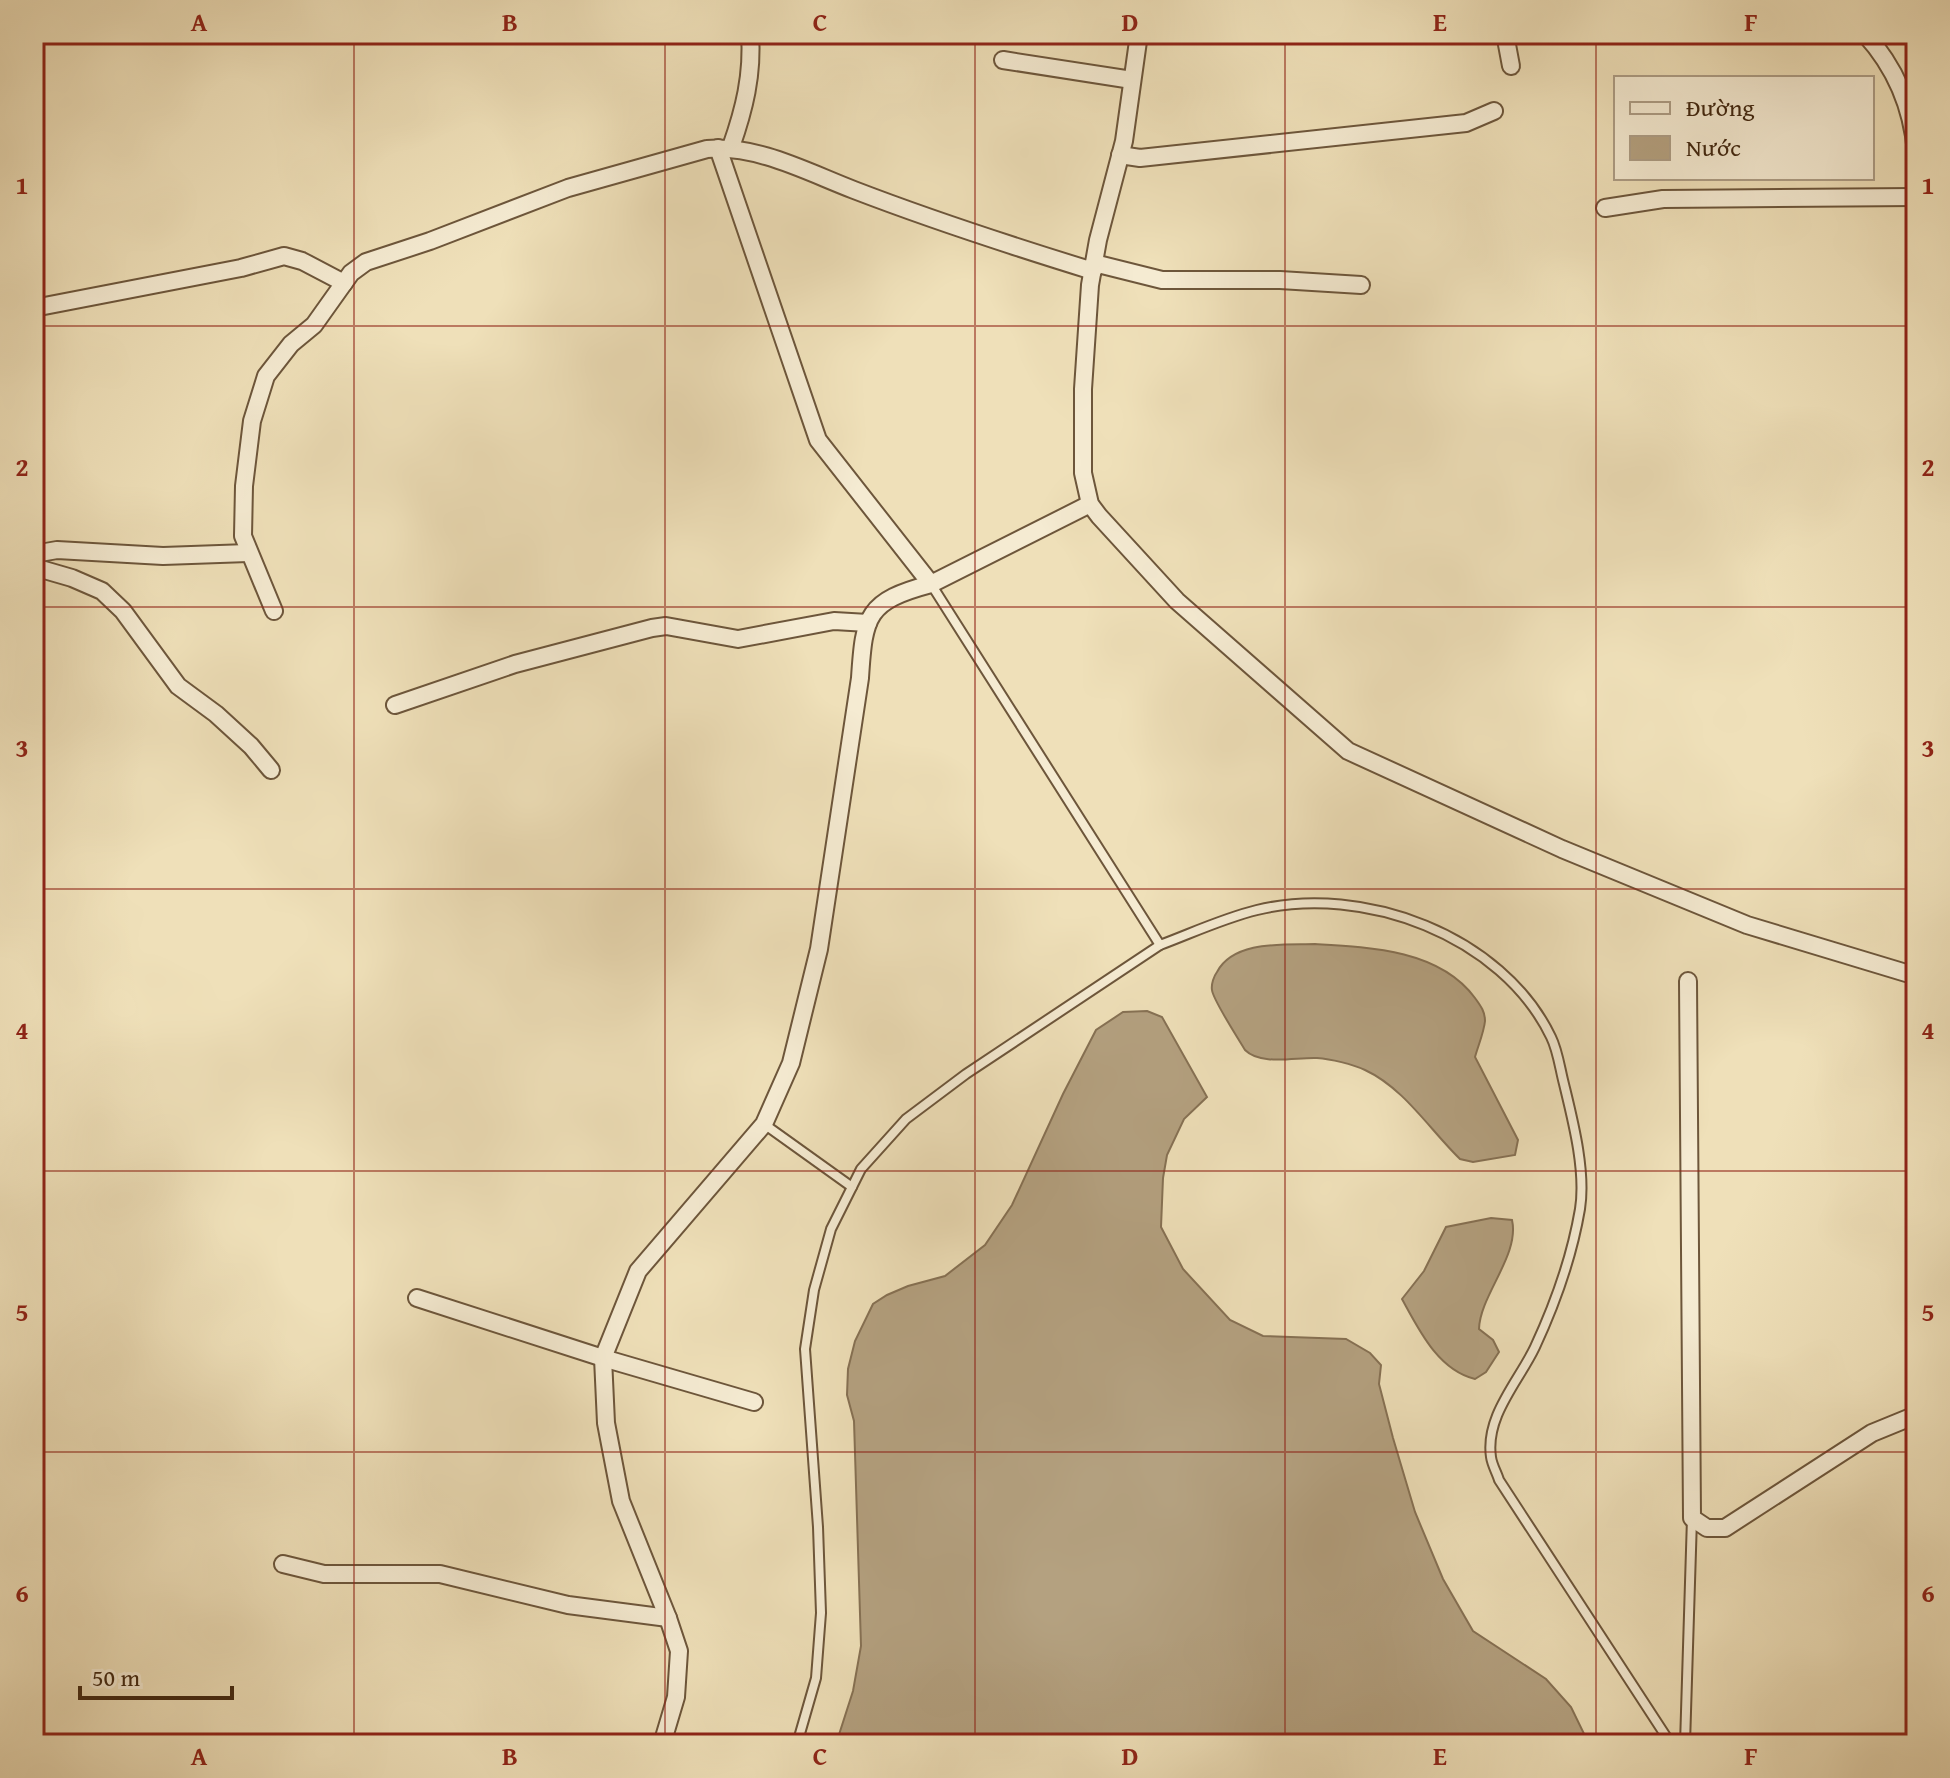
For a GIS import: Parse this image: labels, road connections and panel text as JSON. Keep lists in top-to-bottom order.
{
  "legend": ["Đường", "Nước"],
  "scale_bar": "50 m",
  "grid": {
    "columns": [
      "A",
      "B",
      "C",
      "D",
      "E",
      "F"
    ],
    "rows": [
      "1",
      "2",
      "3",
      "4",
      "5",
      "6"
    ]
  }
}
